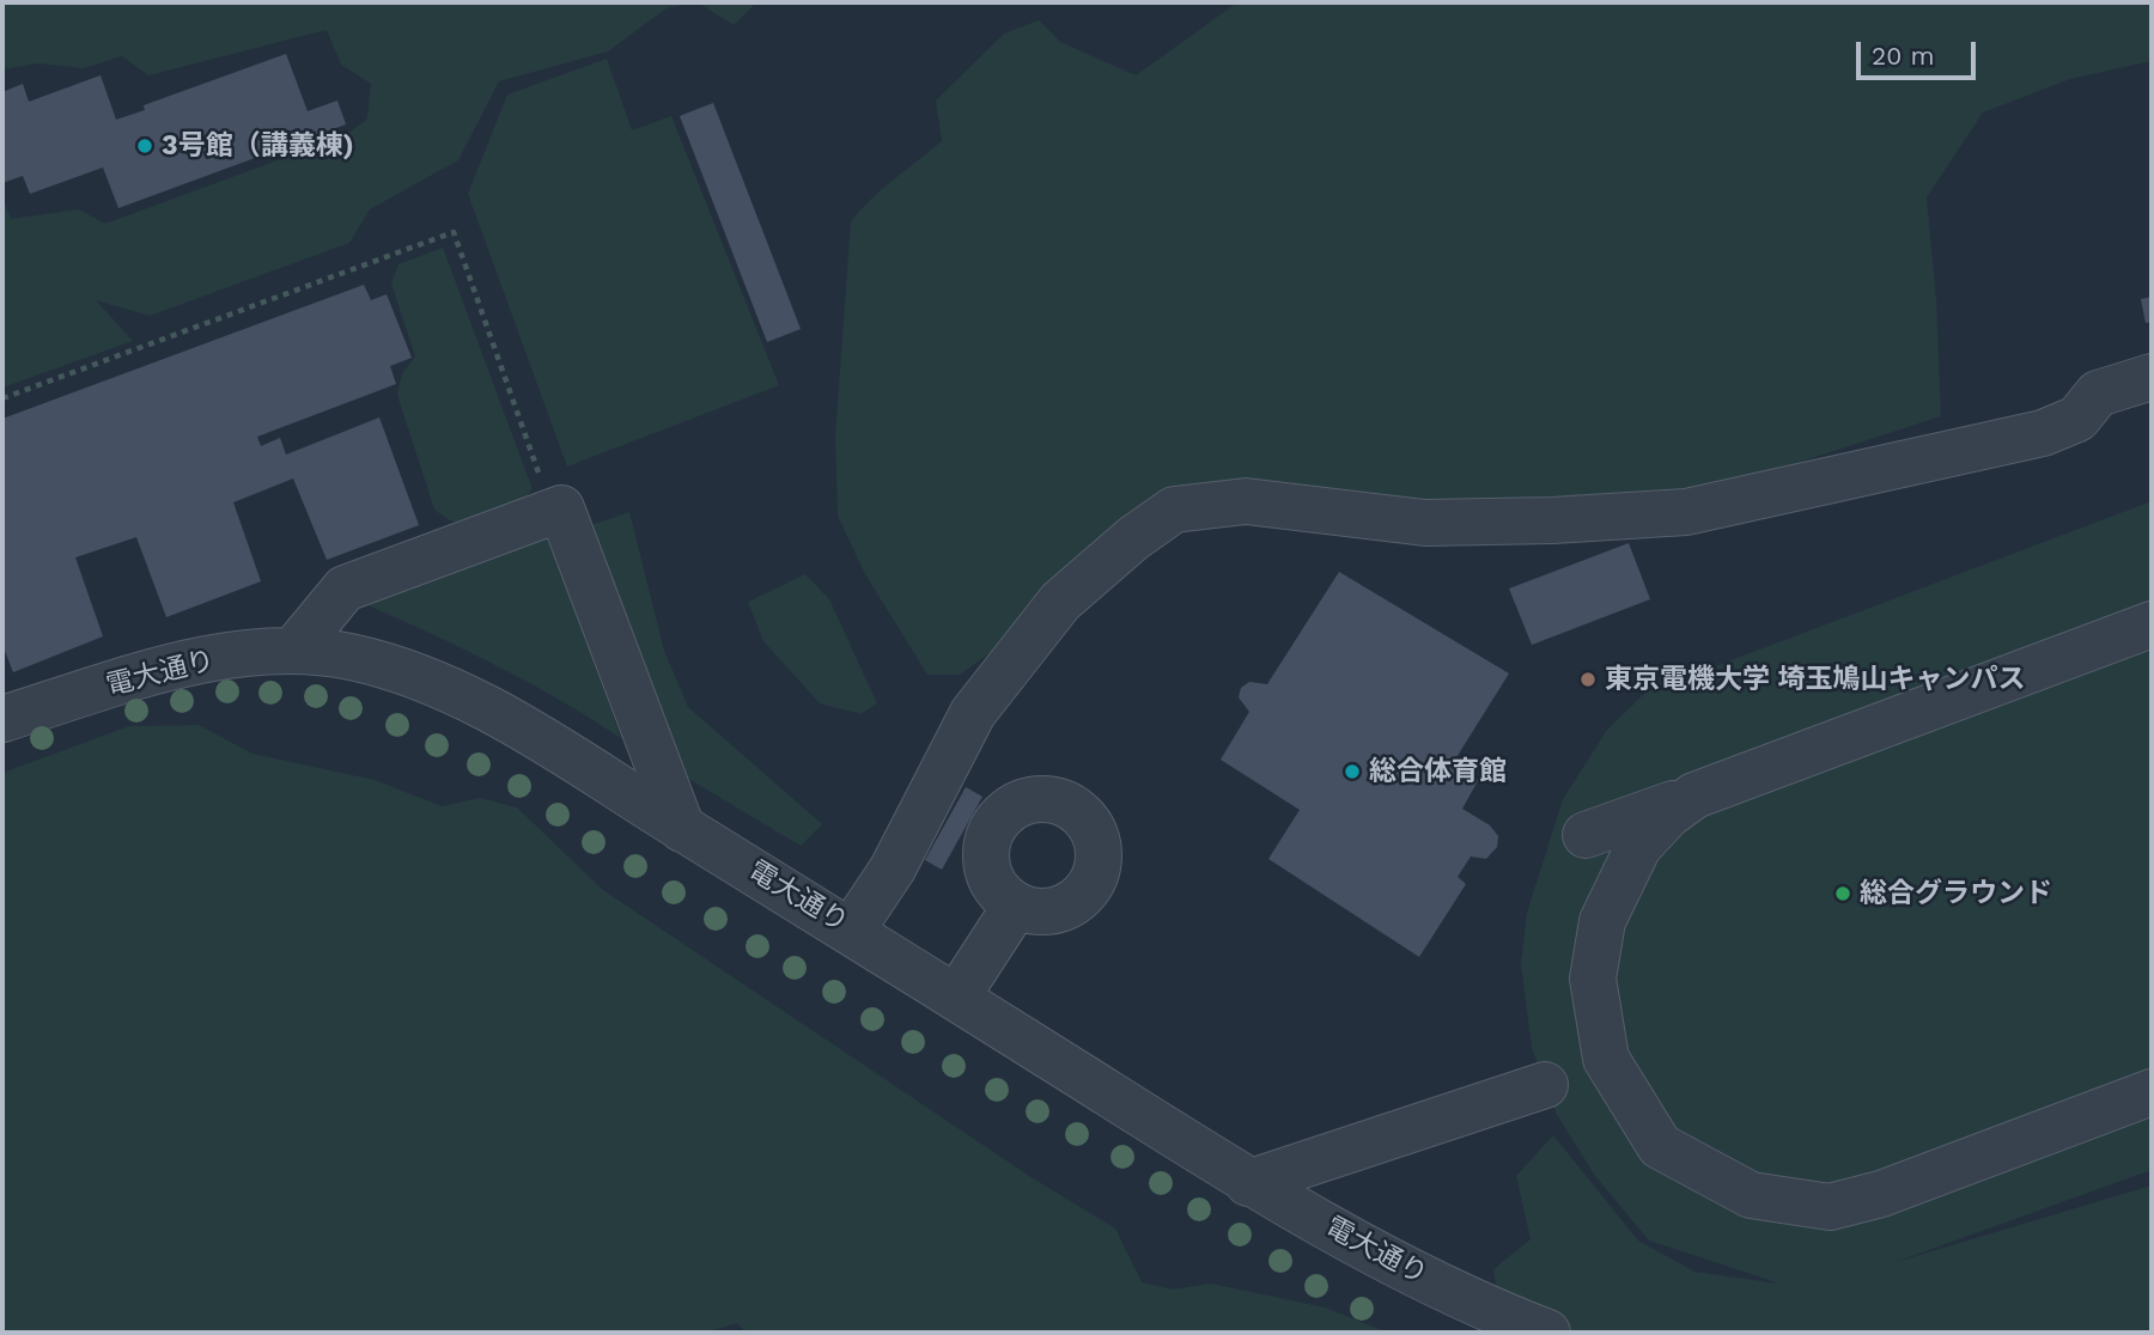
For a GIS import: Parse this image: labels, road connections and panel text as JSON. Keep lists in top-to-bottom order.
{
  "streets": {
    "street": ["電大通り"]
  },
  "places": [
    "3号館（講義棟)",
    "東京電機大学 埼玉鳩山キャンパス",
    "総合体育館",
    "総合グラウンド"
  ],
  "scale_bar": "20 m"
}
